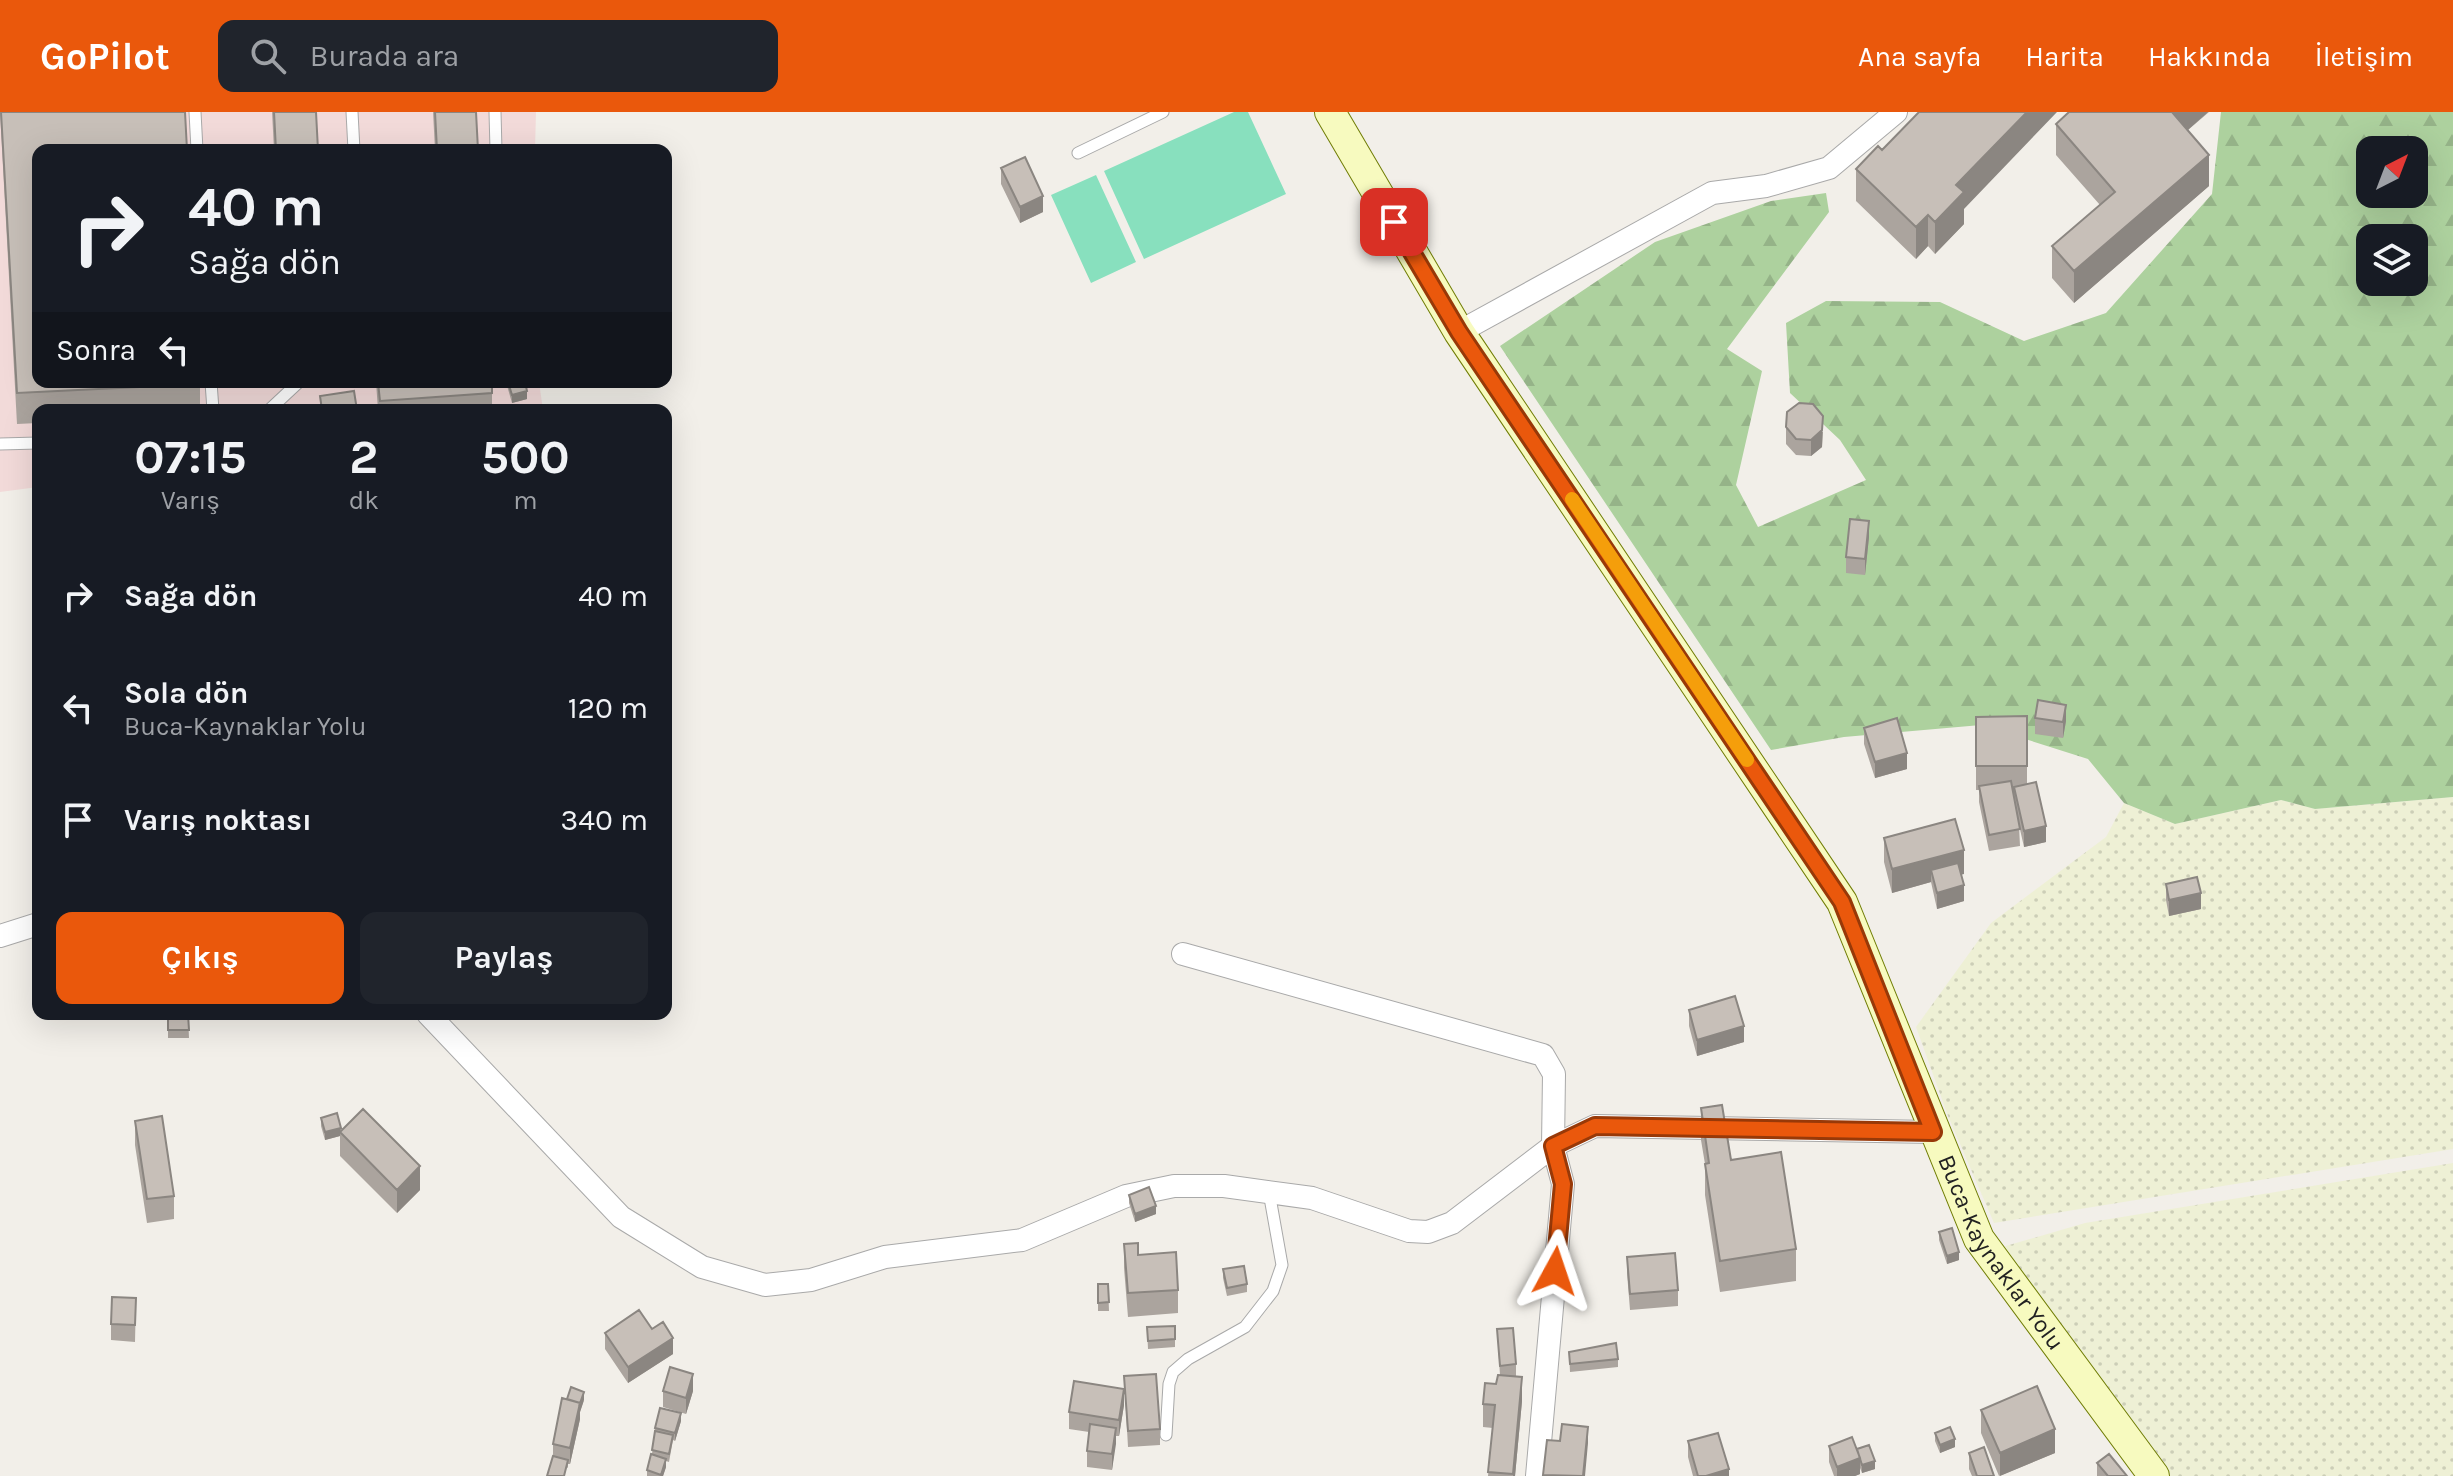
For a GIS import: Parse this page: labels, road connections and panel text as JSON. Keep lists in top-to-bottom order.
{
  "streets": {
    "street": ["Buca-Kaynaklar Yolu"]
  },
  "north": "top right",
  "page": {
    "header": "GoPilot",
    "search": "Burada ara",
    "nav": [
      "Ana sayfa",
      "Harita",
      "Hakkında",
      "İletişim"
    ],
    "turn": ["40 m", "Sağa dön"],
    "then": "Sonra",
    "eta": [
      "07:15",
      "Varış",
      "2",
      "dk",
      "500",
      "m"
    ],
    "list": [
      {
        "name": "Sağa dön",
        "value": "40 m"
      },
      {
        "name": "Sola dön",
        "note": "Buca-Kaynaklar Yolu",
        "value": "120 m"
      },
      {
        "name": "Varış noktası",
        "value": "340 m"
      }
    ],
    "buttons": ["Çıkış", "Paylaş"]
  }
}
